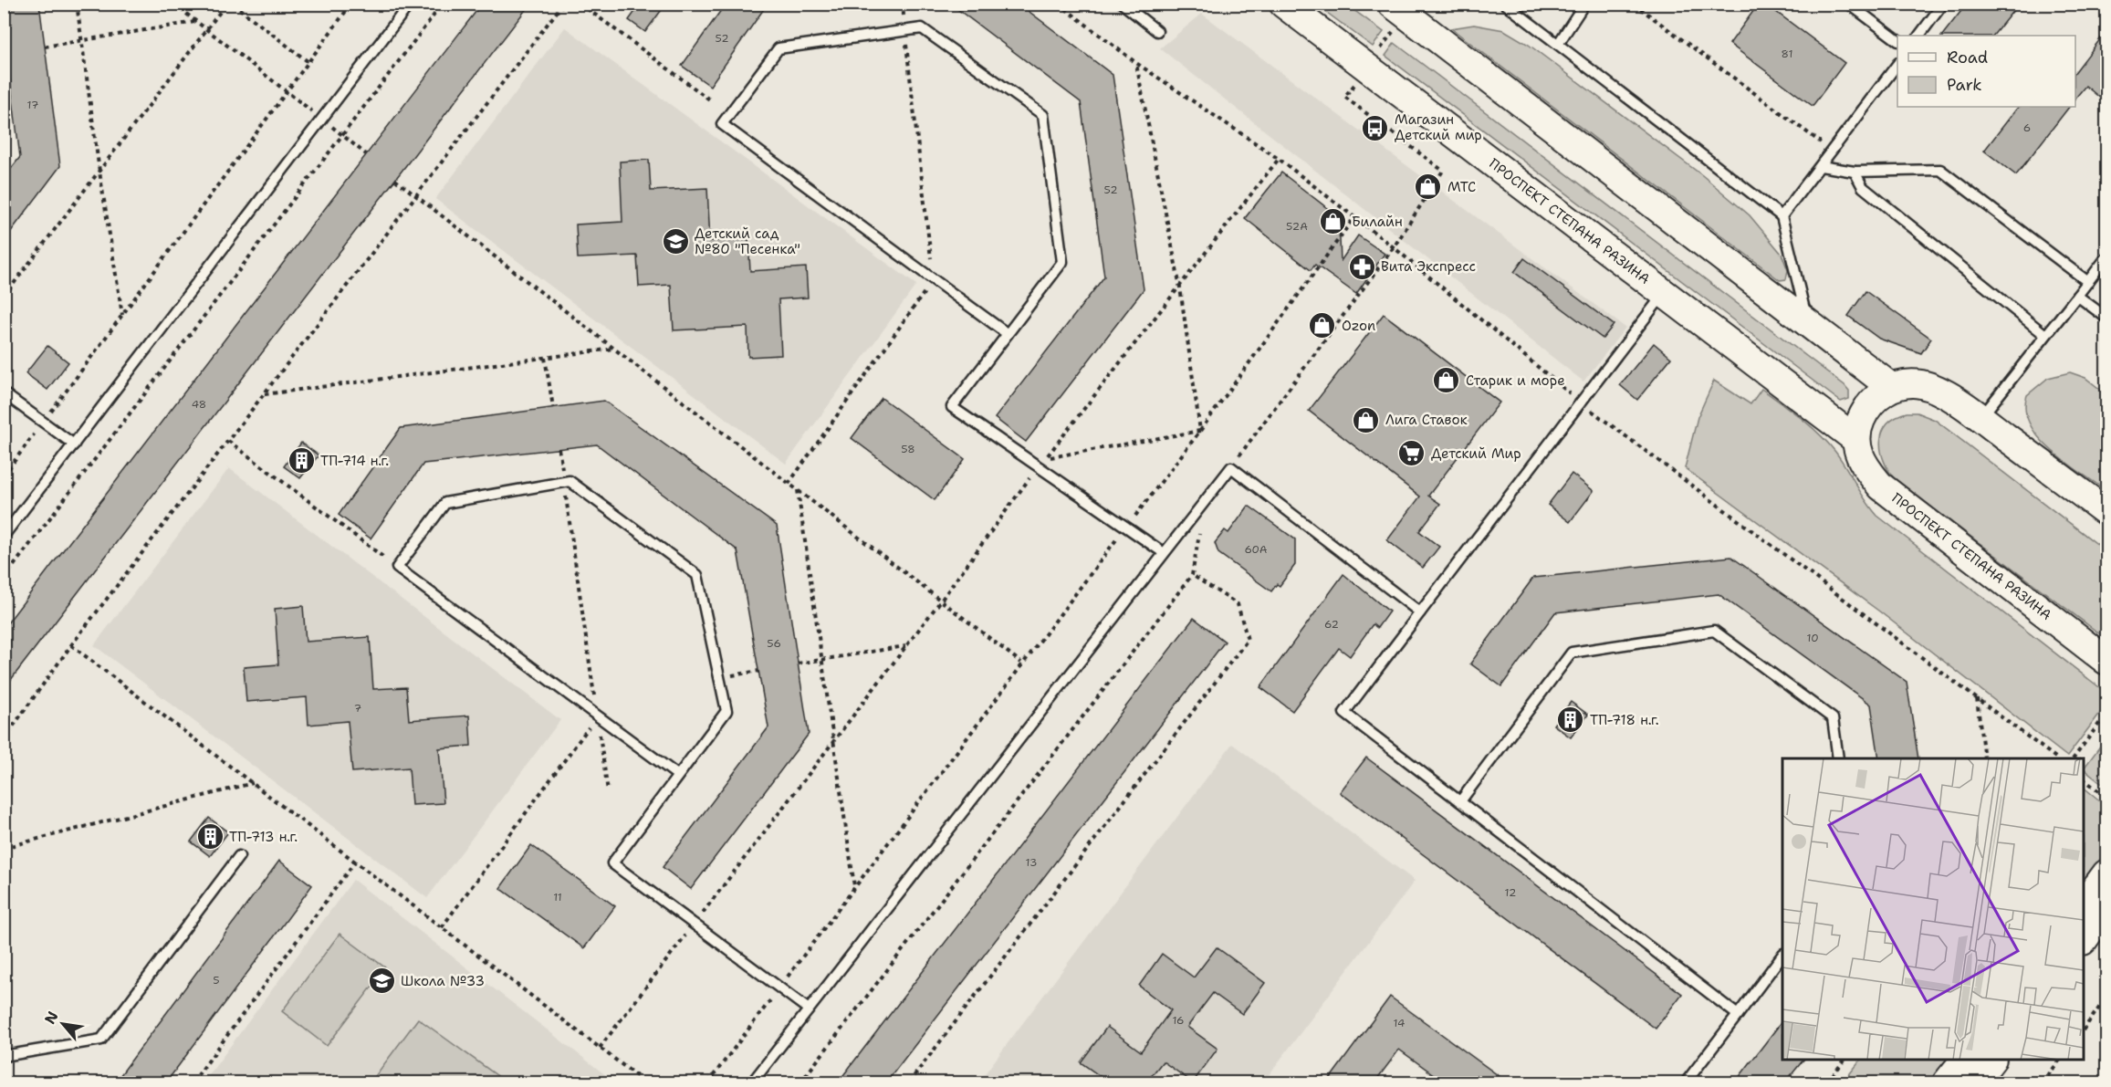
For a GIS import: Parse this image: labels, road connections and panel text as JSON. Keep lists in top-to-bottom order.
{
  "streets": {
    "main road": ["ПРОСПЕКТ СТЕПАНА РАЗИНА"]
  },
  "places": {
    "bus stop": ["Магазин Детский мир"],
    "shop": [
      "МТС",
      "Билайн",
      "Ozon",
      "Старик и море",
      "Лига Ставок"
    ],
    "school or university": ["Детский сад №80 \"Песенка\"", "Школа №33"],
    "pharmacy": ["Вита Экспресс"],
    "supermarket": ["Детский Мир"],
    "building": ["ТП-714 н.г.", "ТП-718 н.г.", "ТП-713 н.г."]
  },
  "house_numbers": [
    "52",
    "81",
    "17",
    "6",
    "52",
    "52А",
    "48",
    "58",
    "60А",
    "62",
    "10",
    "56",
    "7",
    "13",
    "12",
    "11",
    "5",
    "16",
    "14"
  ],
  "legend": ["Road", "Park"],
  "north": "top left"
}
